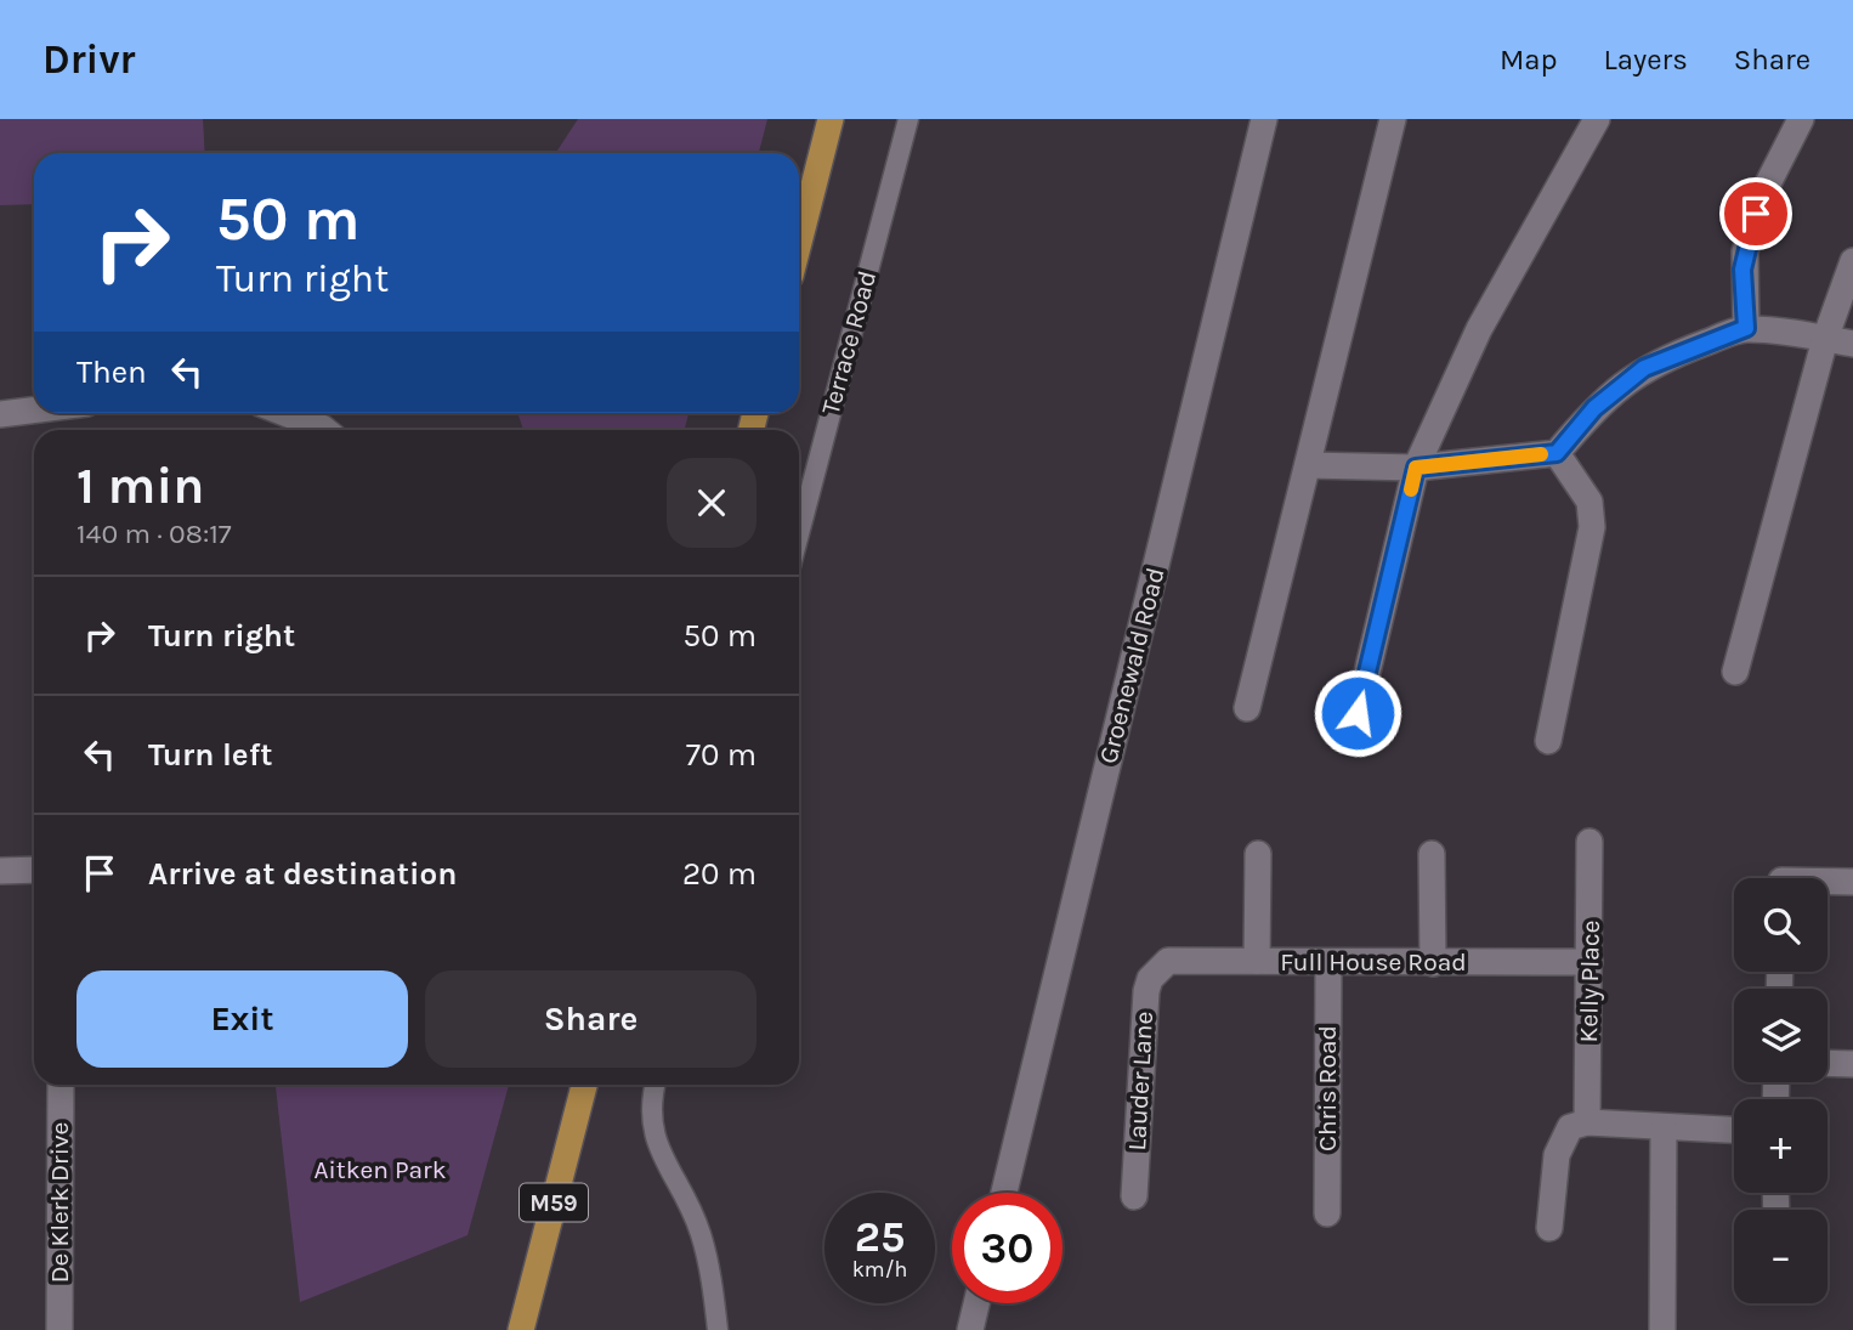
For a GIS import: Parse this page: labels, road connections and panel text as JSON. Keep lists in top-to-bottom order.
{
  "streets": {
    "main road": ["M59"],
    "street": [
      "Groenewald Road",
      "Full House Road",
      "Kelly Place",
      "Lauder Lane",
      "Chris Road",
      "De Klerk Drive"
    ],
    "lane": ["Terrace Road"]
  },
  "crossings": [
    ["Full House Road", "Kelly Place"],
    ["Full House Road", "Lauder Lane"],
    ["Full House Road", "Chris Road"]
  ],
  "parks": ["Aitken Park"],
  "page": {
    "header": "Drivr",
    "nav": ["Map", "Layers", "Share"],
    "turn": ["50 m", "Turn right"],
    "then": "Then",
    "heading": ["1 min", "140 m · 08:17"],
    "list": [
      {
        "name": "Turn right",
        "value": "50 m"
      },
      {
        "name": "Turn left",
        "value": "70 m"
      },
      {
        "name": "Arrive at destination",
        "value": "20 m"
      }
    ],
    "map_buttons": ["+", "−"],
    "buttons": ["Exit", "Share"],
    "speed": "25 km/h",
    "limit": "30"
  }
}
